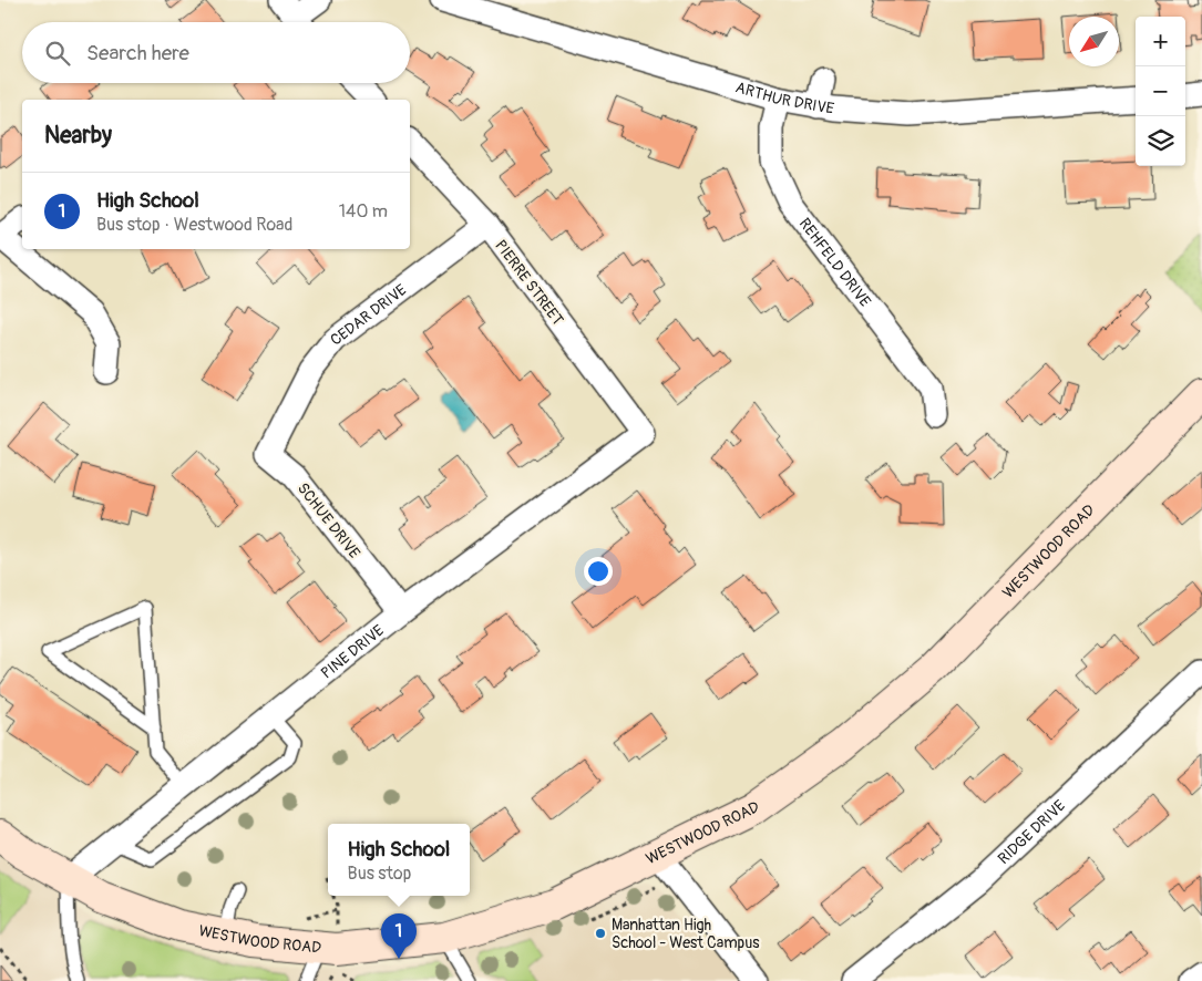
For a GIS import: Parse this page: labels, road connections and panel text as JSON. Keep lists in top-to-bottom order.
{
  "streets": {
    "street": [
      "ARTHUR DRIVE",
      "REHFELD DRIVE",
      "PIERRE STREET",
      "CEDAR DRIVE",
      "SCHUE DRIVE",
      "WESTWOOD ROAD",
      "PINE DRIVE",
      "RIDGE DRIVE"
    ]
  },
  "crossings": [
    ["ARTHUR DRIVE", "REHFELD DRIVE"],
    ["PIERRE STREET", "CEDAR DRIVE"],
    ["PIERRE STREET", "PINE DRIVE"],
    ["CEDAR DRIVE", "SCHUE DRIVE"],
    ["SCHUE DRIVE", "PINE DRIVE"],
    ["WESTWOOD ROAD", "PINE DRIVE"]
  ],
  "places": ["Manhattan High School - West Campus"],
  "north": "bottom left",
  "page": {
    "map_buttons": ["+", "−"],
    "search": "Search here",
    "heading": "Nearby",
    "list": [
      {
        "mark": "1",
        "name": "High School",
        "note": "Bus stop · Westwood Road",
        "value": "140 m"
      }
    ],
    "popup": ["High School", "Bus stop"],
    "pins": "1"
  }
}
